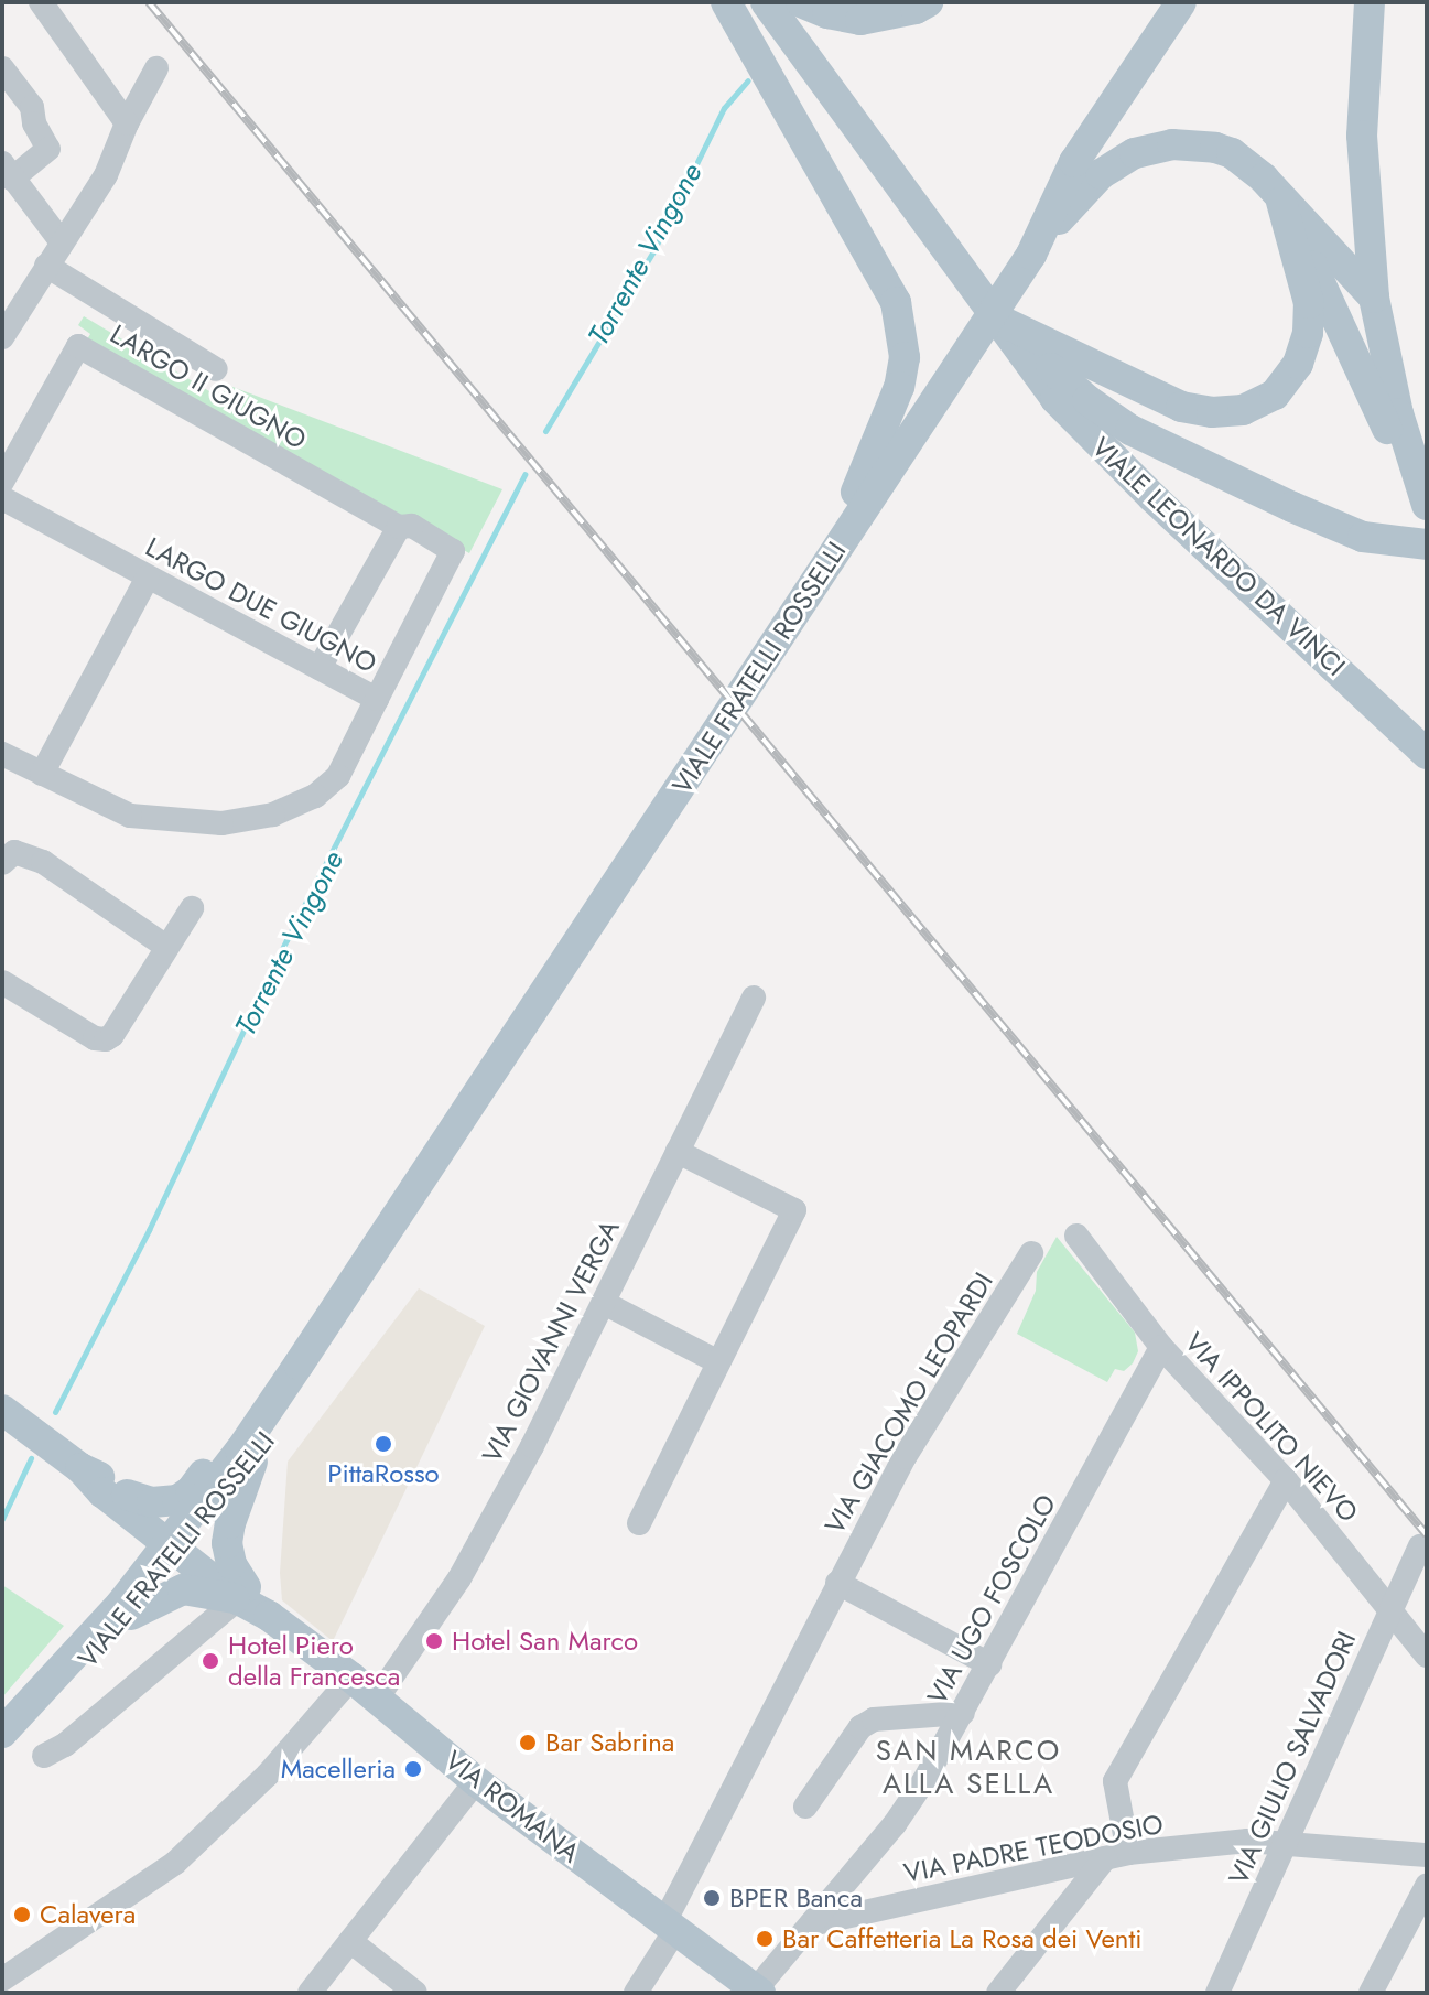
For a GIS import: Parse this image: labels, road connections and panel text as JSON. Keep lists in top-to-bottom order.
{
  "streets": {
    "main road": ["VIALE LEONARDO DA VINCI", "VIALE FRATELLI ROSSELLI", "VIA ROMANA"],
    "street": [
      "LARGO II GIUGNO",
      "LARGO DUE GIUGNO",
      "VIA GIOVANNI VERGA",
      "VIA GIACOMO LEOPARDI",
      "VIA IPPOLITO NIEVO",
      "VIA UGO FOSCOLO",
      "VIA GIULIO SALVADORI",
      "VIA PADRE TEODOSIO"
    ]
  },
  "crossings": [
    ["LARGO II GIUGNO", "LARGO DUE GIUGNO"],
    ["VIALE FRATELLI ROSSELLI", "VIA ROMANA"],
    ["VIA GIOVANNI VERGA", "VIA ROMANA"],
    ["VIA GIACOMO LEOPARDI", "VIA ROMANA"],
    ["VIA IPPOLITO NIEVO", "VIA UGO FOSCOLO"],
    ["VIA IPPOLITO NIEVO", "VIA GIULIO SALVADORI"],
    ["VIA UGO FOSCOLO", "VIA ROMANA"],
    ["VIA UGO FOSCOLO", "VIA PADRE TEODOSIO"],
    ["VIA GIULIO SALVADORI", "VIA PADRE TEODOSIO"]
  ],
  "districts": ["SAN MARCO ALLA SELLA"],
  "water": ["Torrente Vingone"],
  "places": [
    "PittaRosso",
    "Hotel San Marco",
    "Hotel Piero della Francesca",
    "Bar Sabrina",
    "Macelleria",
    "BPER Banca",
    "Calavera",
    "Bar Caffetteria La Rosa dei Venti"
  ]
}
